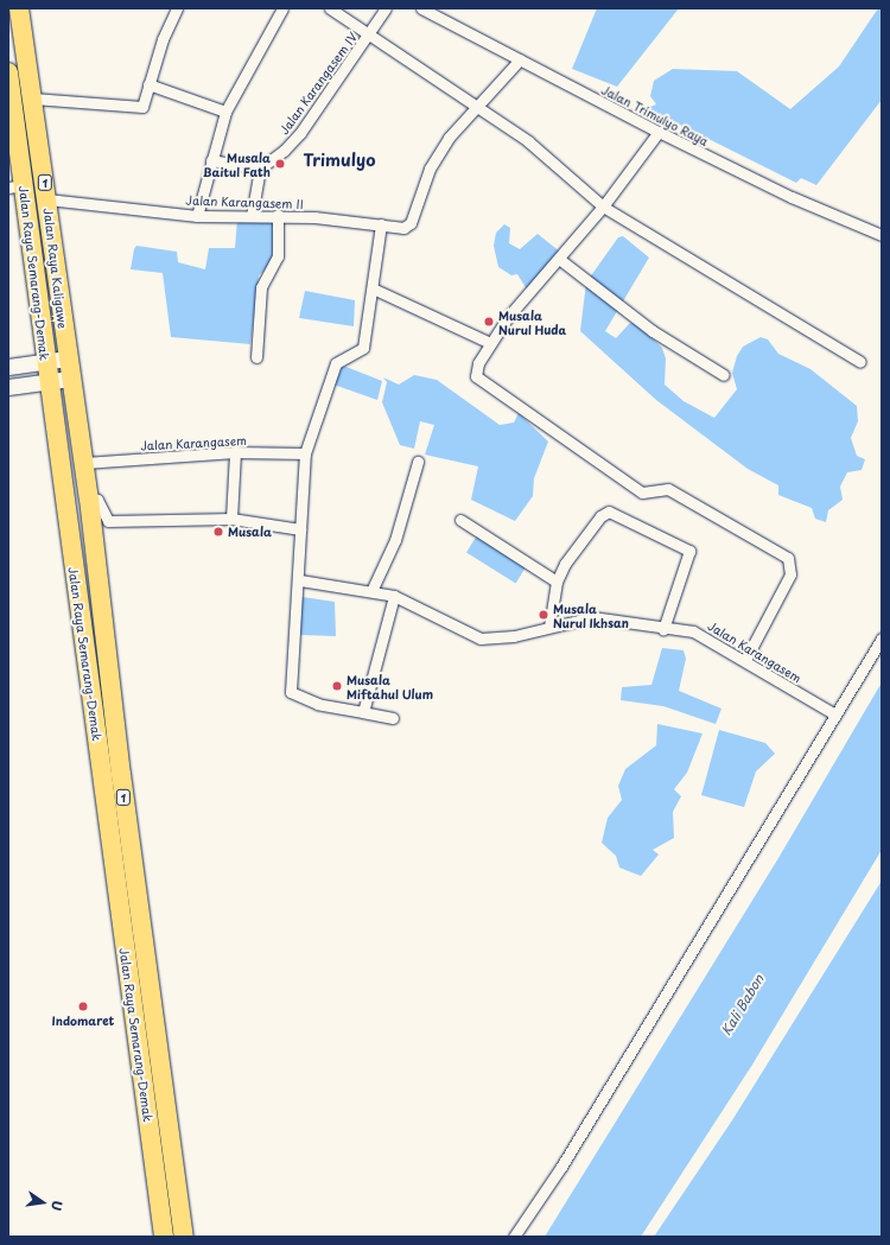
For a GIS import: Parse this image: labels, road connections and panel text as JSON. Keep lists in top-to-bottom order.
{
  "streets": {
    "highway": ["1", "Jalan Raya Kaligawe", "Jalan Raya Semarang-Demak"],
    "street": [
      "Jalan Karangasem IV",
      "Jalan Trimulyo Raya",
      "Jalan Karangasem II",
      "Jalan Karangasem"
    ]
  },
  "crossings": [
    ["Jalan Karangasem II", "Jalan Raya Kaligawe"],
    ["Jalan Raya Kaligawe", "Jalan Raya Semarang-Demak"],
    ["Jalan Raya Semarang-Demak", "Jalan Karangasem"]
  ],
  "districts": ["Trimulyo"],
  "water": ["Kali Babon"],
  "places": [
    "Musala Baitul Fath",
    "Musala Nurul Huda",
    "Musala",
    "Musala Nurul Ikhsan",
    "Musala Miftahul Ulum",
    "Indomaret"
  ],
  "north": "right"
}
